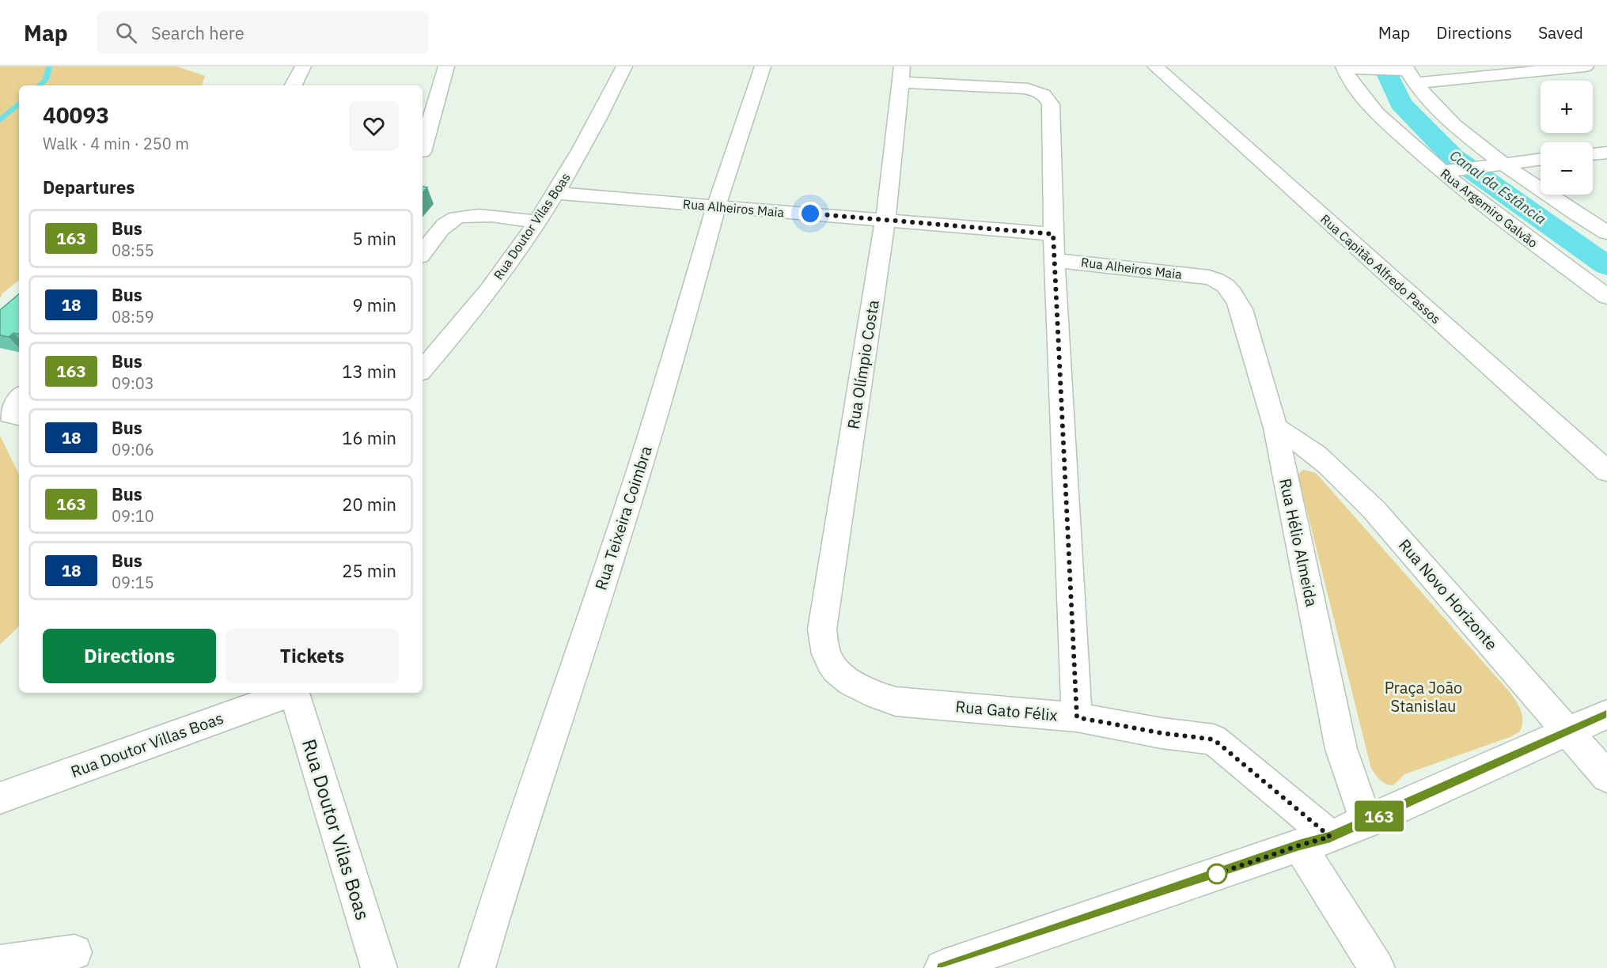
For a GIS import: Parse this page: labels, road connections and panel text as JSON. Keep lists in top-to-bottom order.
{
  "streets": {
    "street": [
      "Rua Alheiros Maia",
      "Rua Argemiro Galvão",
      "Rua Doutor Vilas Boas",
      "Rua Capitão Alfredo Passos",
      "Rua Olímpio Costa",
      "Rua Teixeira Coimbra",
      "Rua Hélio Almeida",
      "Rua Novo Horizonte",
      "Rua Gato Félix",
      "Rua Doutor Villas Boas"
    ]
  },
  "crossings": [
    ["Rua Alheiros Maia", "Rua Doutor Vilas Boas"],
    ["Rua Alheiros Maia", "Rua Olímpio Costa"],
    ["Rua Alheiros Maia", "Rua Teixeira Coimbra"],
    ["Rua Alheiros Maia", "Rua Hélio Almeida"],
    ["Rua Olímpio Costa", "Rua Gato Félix"],
    ["Rua Hélio Almeida", "Rua Novo Horizonte"]
  ],
  "water": ["Canal da Estância"],
  "parks": ["Praça João Stanislau"],
  "lines": ["bus line 163"],
  "page": {
    "header": "Map",
    "search": "Search here",
    "nav": ["Map", "Directions", "Saved"],
    "on_map": "163",
    "map_buttons": ["+", "−"],
    "heading": [
      ["40093", "Walk · 4 min · 250 m"],
      "Departures"
    ],
    "list": [
      {
        "mark": "163",
        "name": "Bus",
        "note": "08:55",
        "value": "5 min"
      },
      {
        "mark": "18",
        "name": "Bus",
        "note": "08:59",
        "value": "9 min"
      },
      {
        "mark": "163",
        "name": "Bus",
        "note": "09:03",
        "value": "13 min"
      },
      {
        "mark": "18",
        "name": "Bus",
        "note": "09:06",
        "value": "16 min"
      },
      {
        "mark": "163",
        "name": "Bus",
        "note": "09:10",
        "value": "20 min"
      },
      {
        "mark": "18",
        "name": "Bus",
        "note": "09:15",
        "value": "25 min"
      }
    ],
    "buttons": ["Directions", "Tickets"]
  }
}
